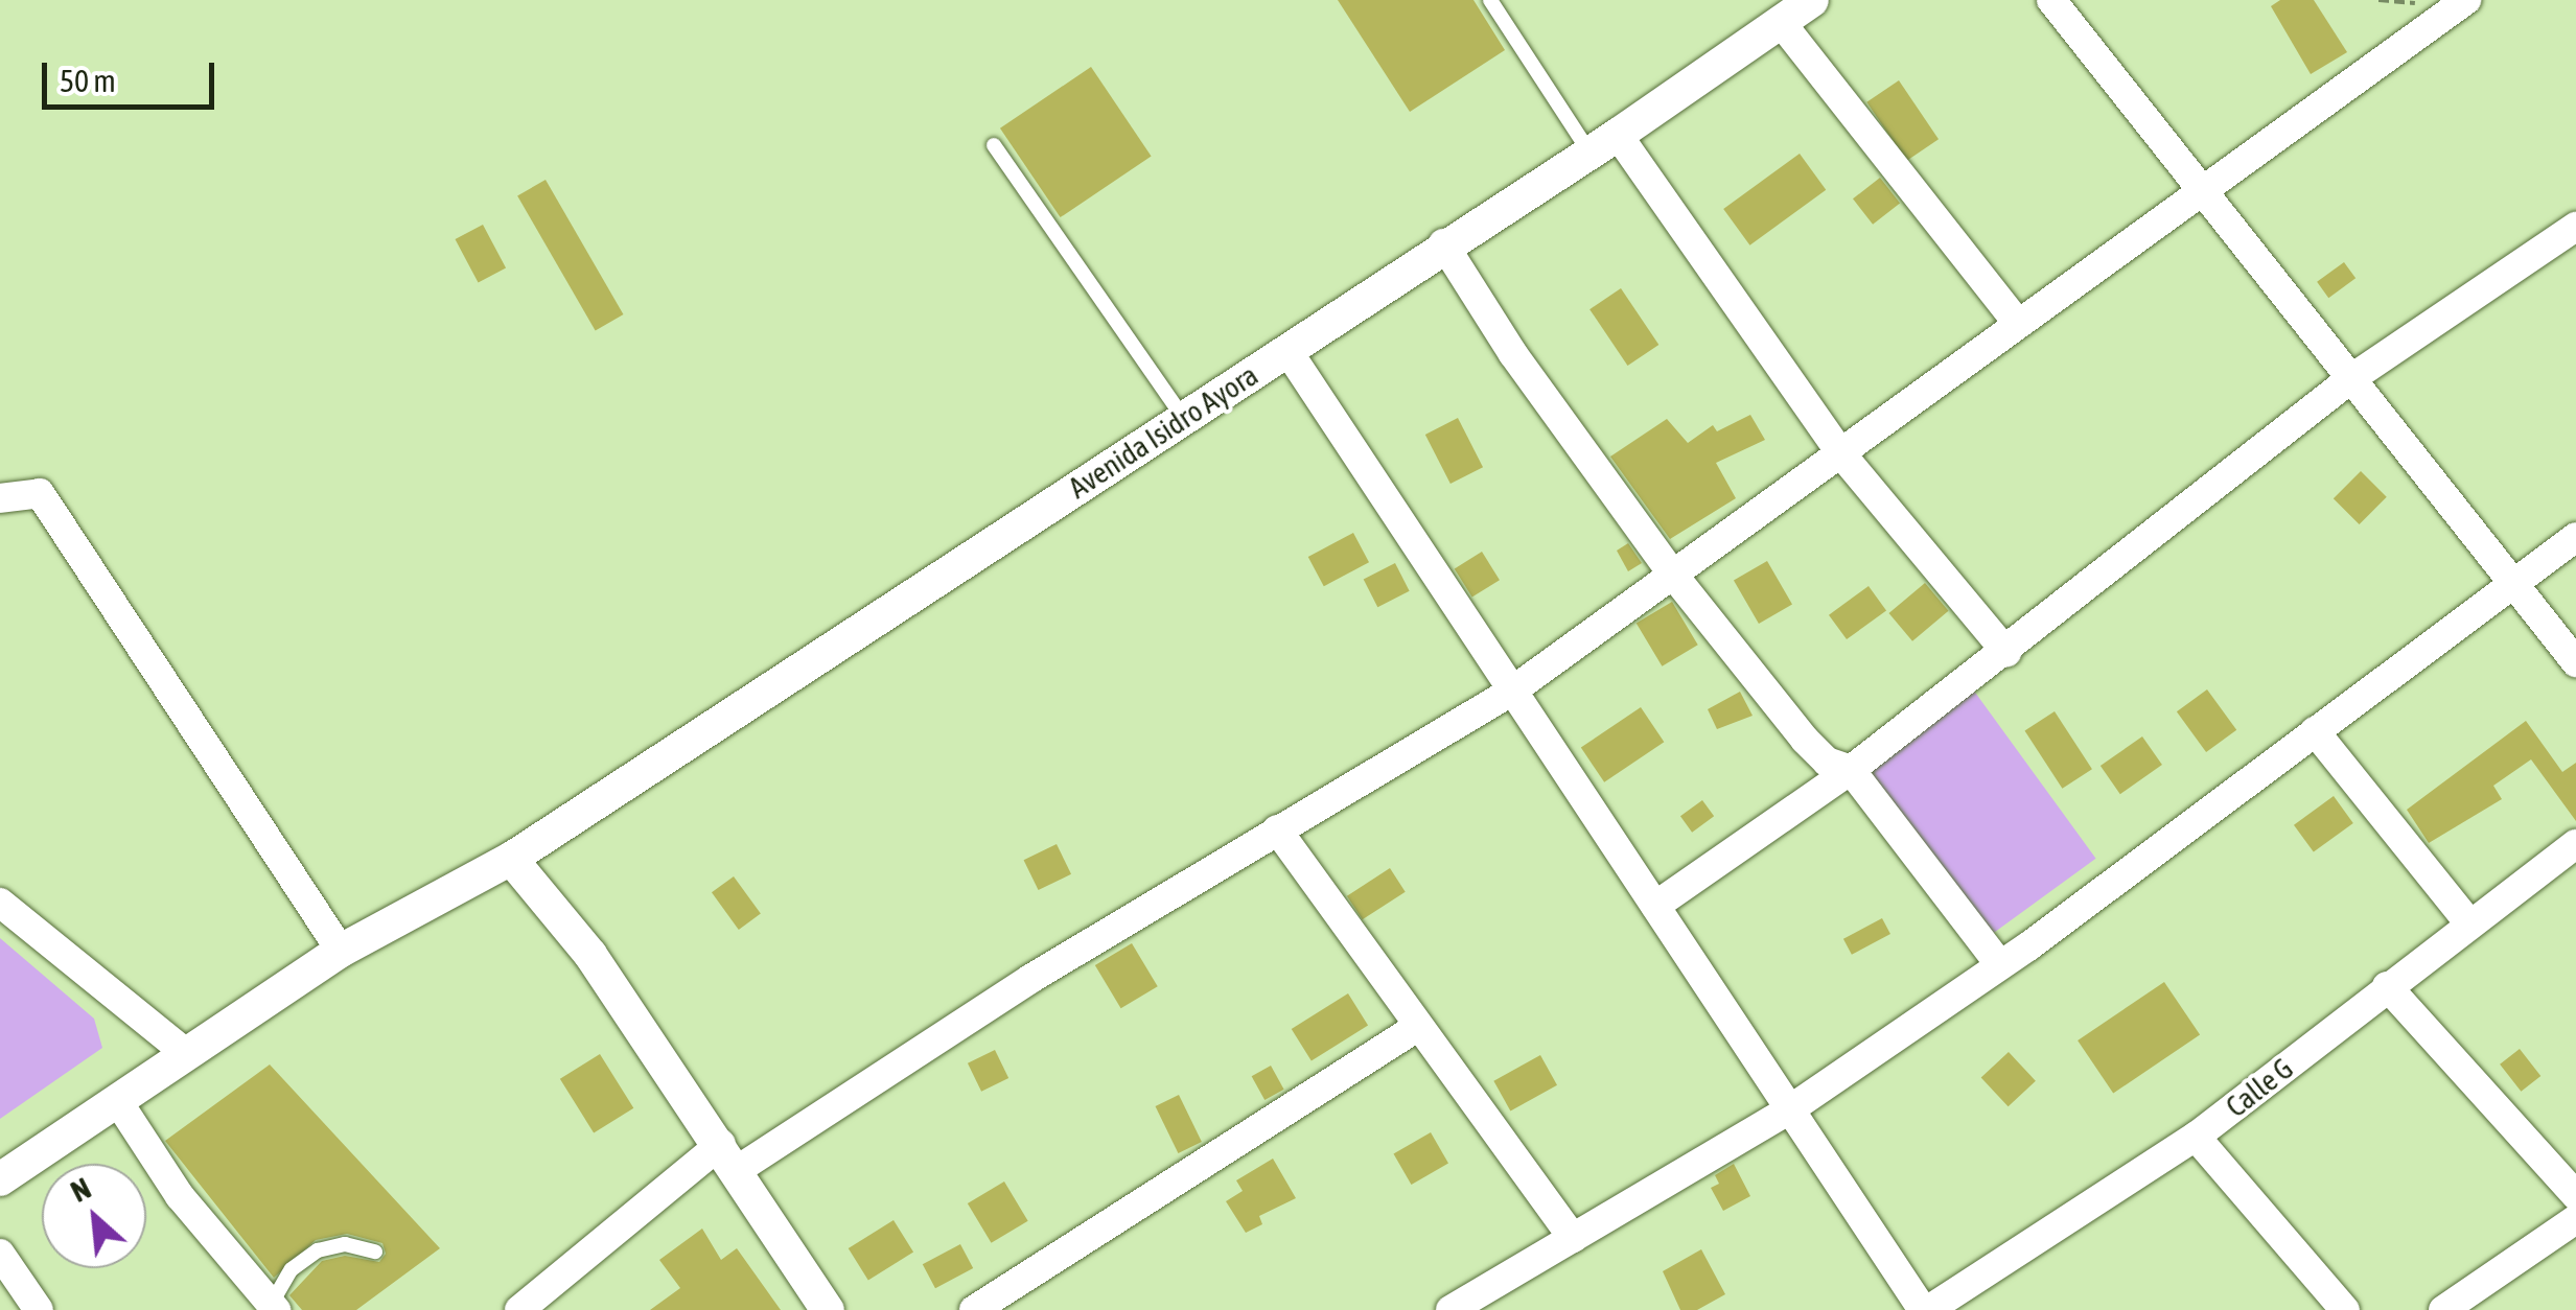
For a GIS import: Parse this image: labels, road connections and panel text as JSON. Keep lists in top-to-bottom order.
{
  "streets": {
    "street": ["Avenida Isidro Ayora", "Calle G"]
  },
  "scale_bar": "50 m",
  "north": "top left"
}
